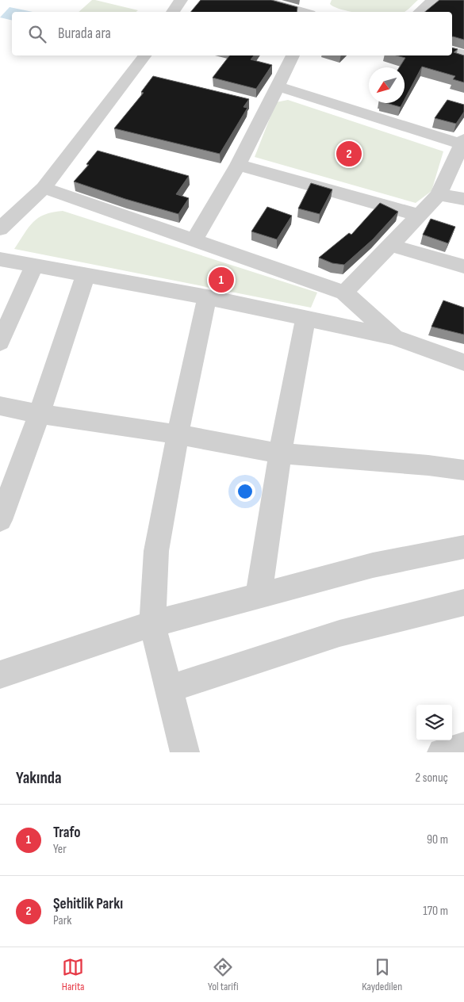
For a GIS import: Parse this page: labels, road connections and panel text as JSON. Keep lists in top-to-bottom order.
{
  "north": "bottom left",
  "page": {
    "search": "Burada ara",
    "pins": ["2", "1"],
    "heading": ["Yakında", "2 sonuç"],
    "list": [
      {
        "mark": "1",
        "name": "Trafo",
        "note": "Yer",
        "value": "90 m"
      },
      {
        "mark": "2",
        "name": "Şehitlik Parkı",
        "note": "Park",
        "value": "170 m"
      }
    ],
    "nav": ["Harita", "Yol tarifi", "Kaydedilen"]
  }
}
